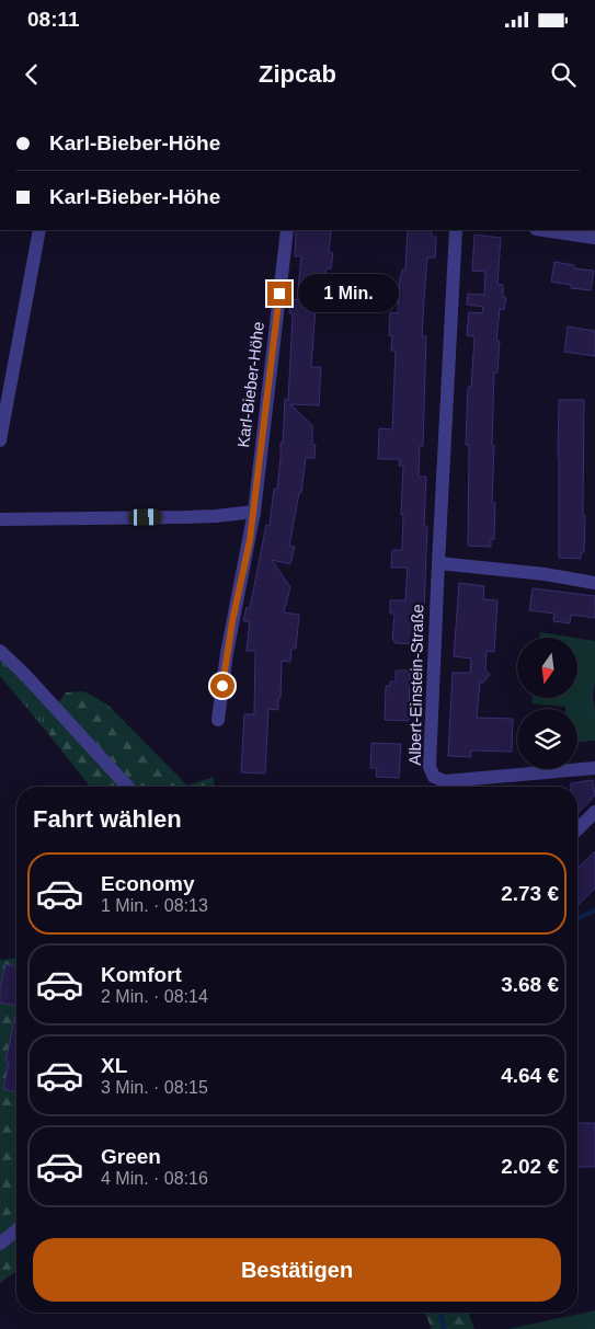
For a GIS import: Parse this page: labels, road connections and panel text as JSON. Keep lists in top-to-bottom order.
{
  "streets": {
    "street": ["Karl-Bieber-Höhe", "Albert-Einstein-Straße"]
  },
  "north": "bottom",
  "page": {
    "status": "08:11",
    "header": "Zipcab",
    "banner": ["Karl-Bieber-Höhe", "Karl-Bieber-Höhe"],
    "bubble": "1 Min.",
    "heading": "Fahrt wählen",
    "list": [
      {
        "name": "Economy",
        "note": "1 Min. · 08:13",
        "value": "2.73 €"
      },
      {
        "name": "Komfort",
        "note": "2 Min. · 08:14",
        "value": "3.68 €"
      },
      {
        "name": "XL",
        "note": "3 Min. · 08:15",
        "value": "4.64 €"
      },
      {
        "name": "Green",
        "note": "4 Min. · 08:16",
        "value": "2.02 €"
      }
    ],
    "buttons": "Bestätigen"
  }
}
